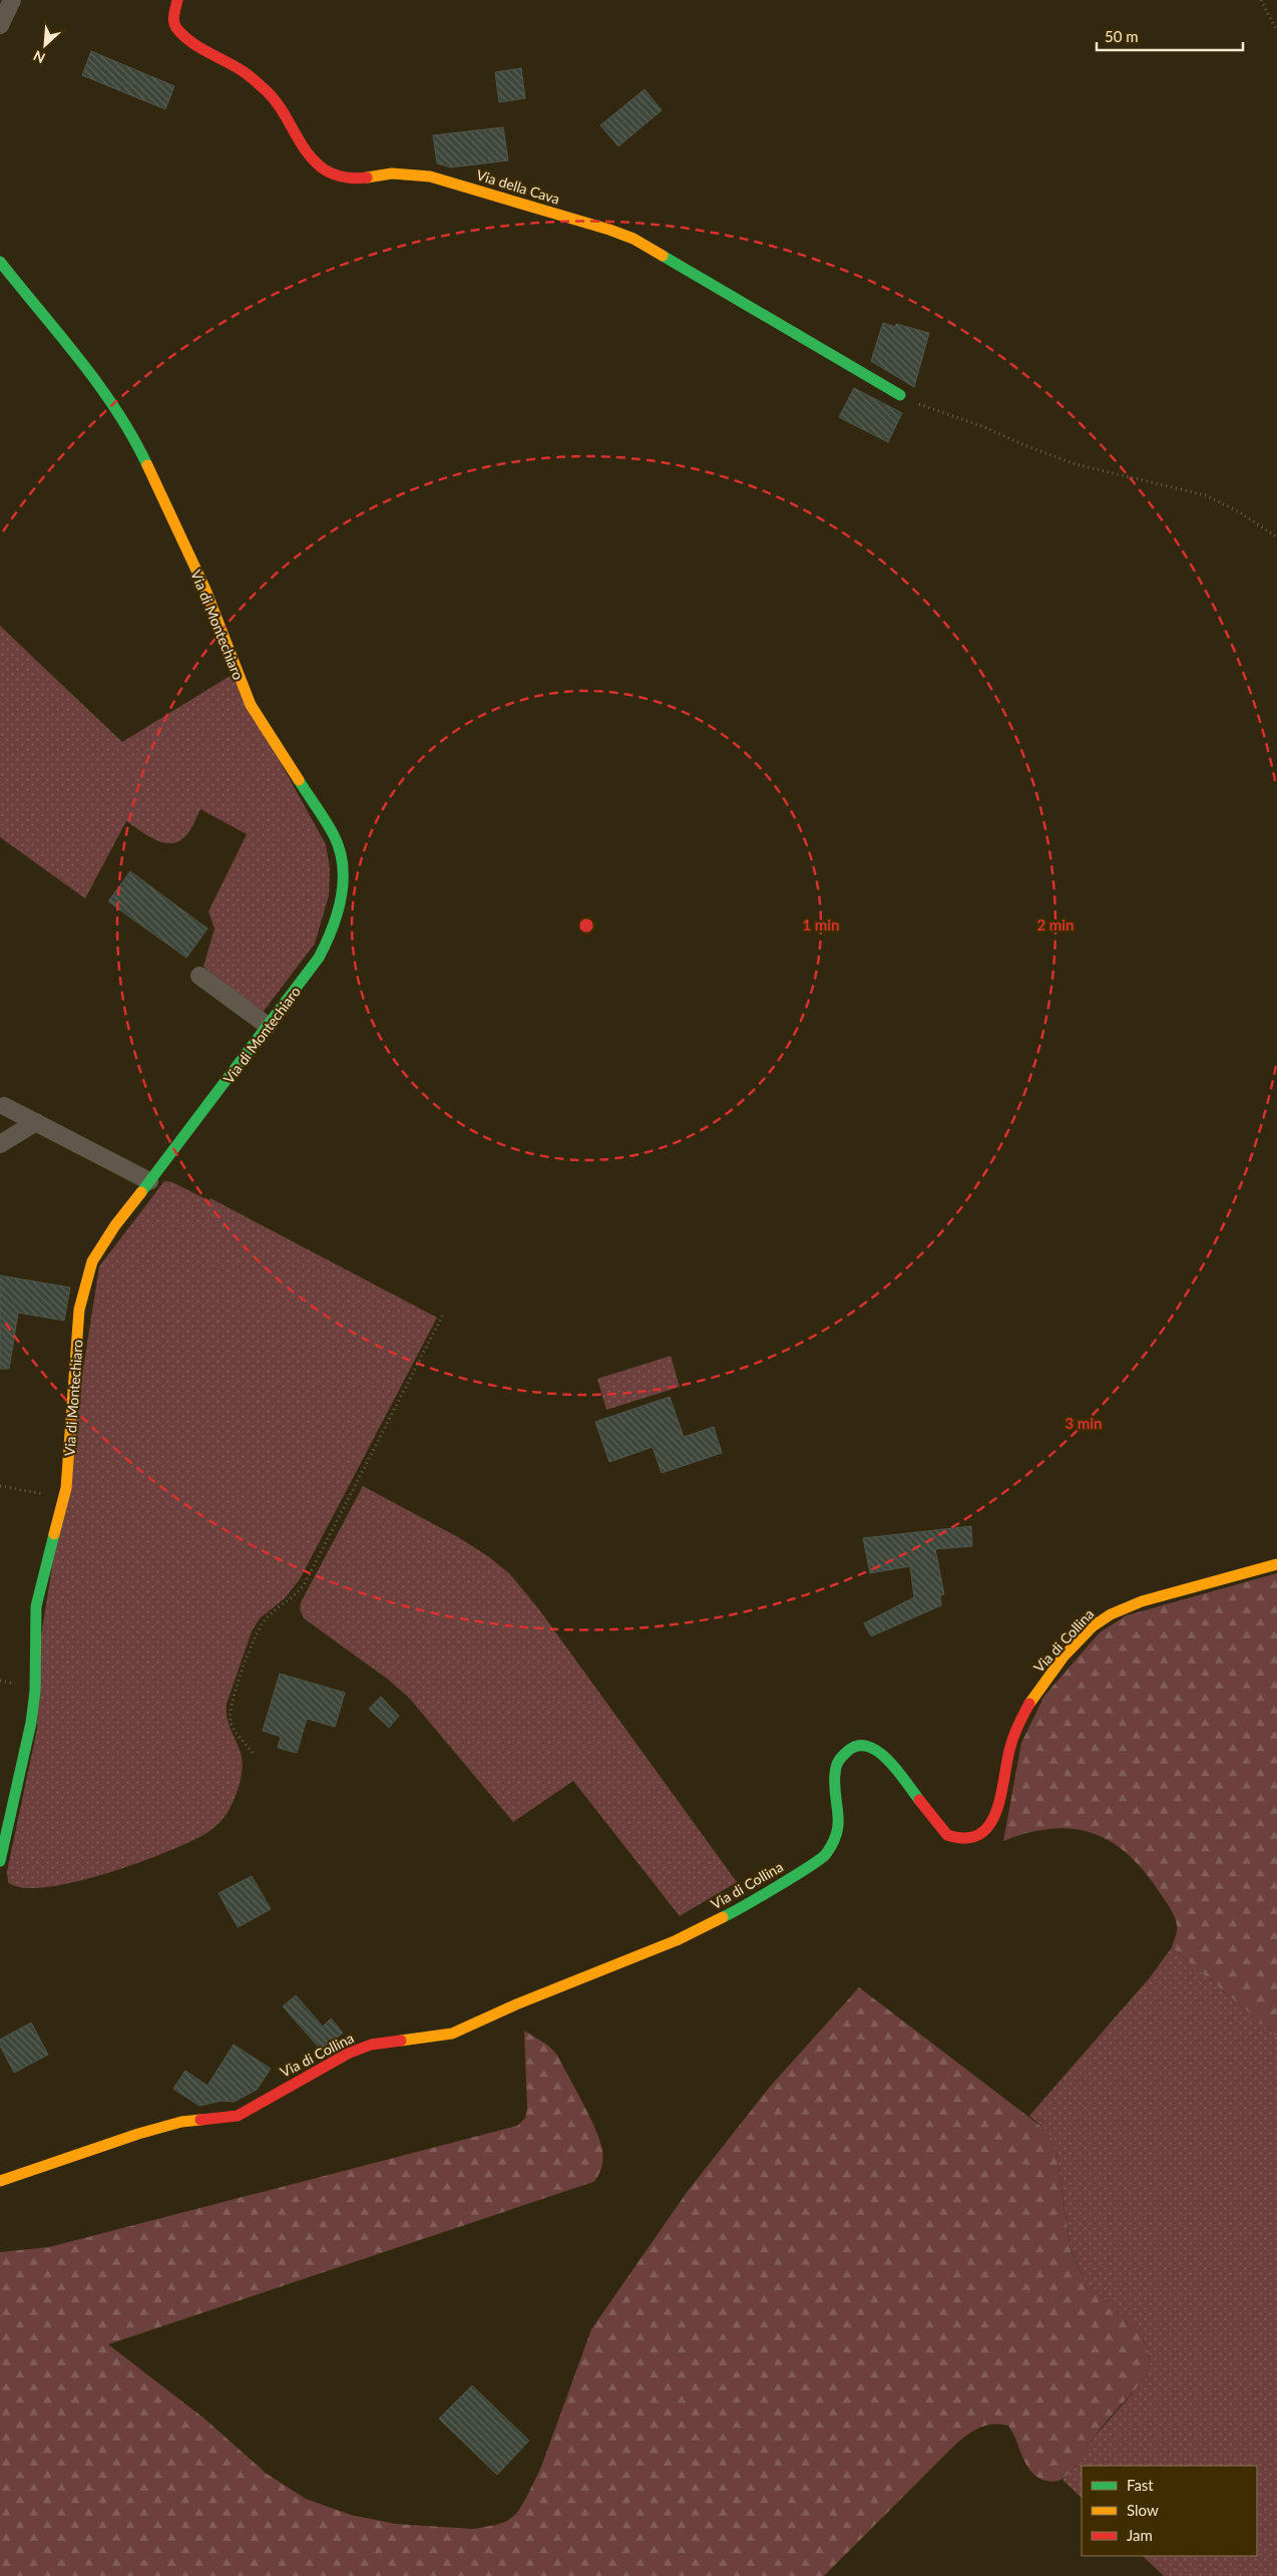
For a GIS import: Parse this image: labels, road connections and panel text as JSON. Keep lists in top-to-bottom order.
{
  "streets": {
    "street": ["Via della Cava", "Via di Montechiaro", "Via di Collina"]
  },
  "legend": ["Fast", "Slow", "Jam"],
  "scale_bar": "50 m",
  "north": "bottom left",
  "rings": ["1 min", "2 min", "3 min"]
}
